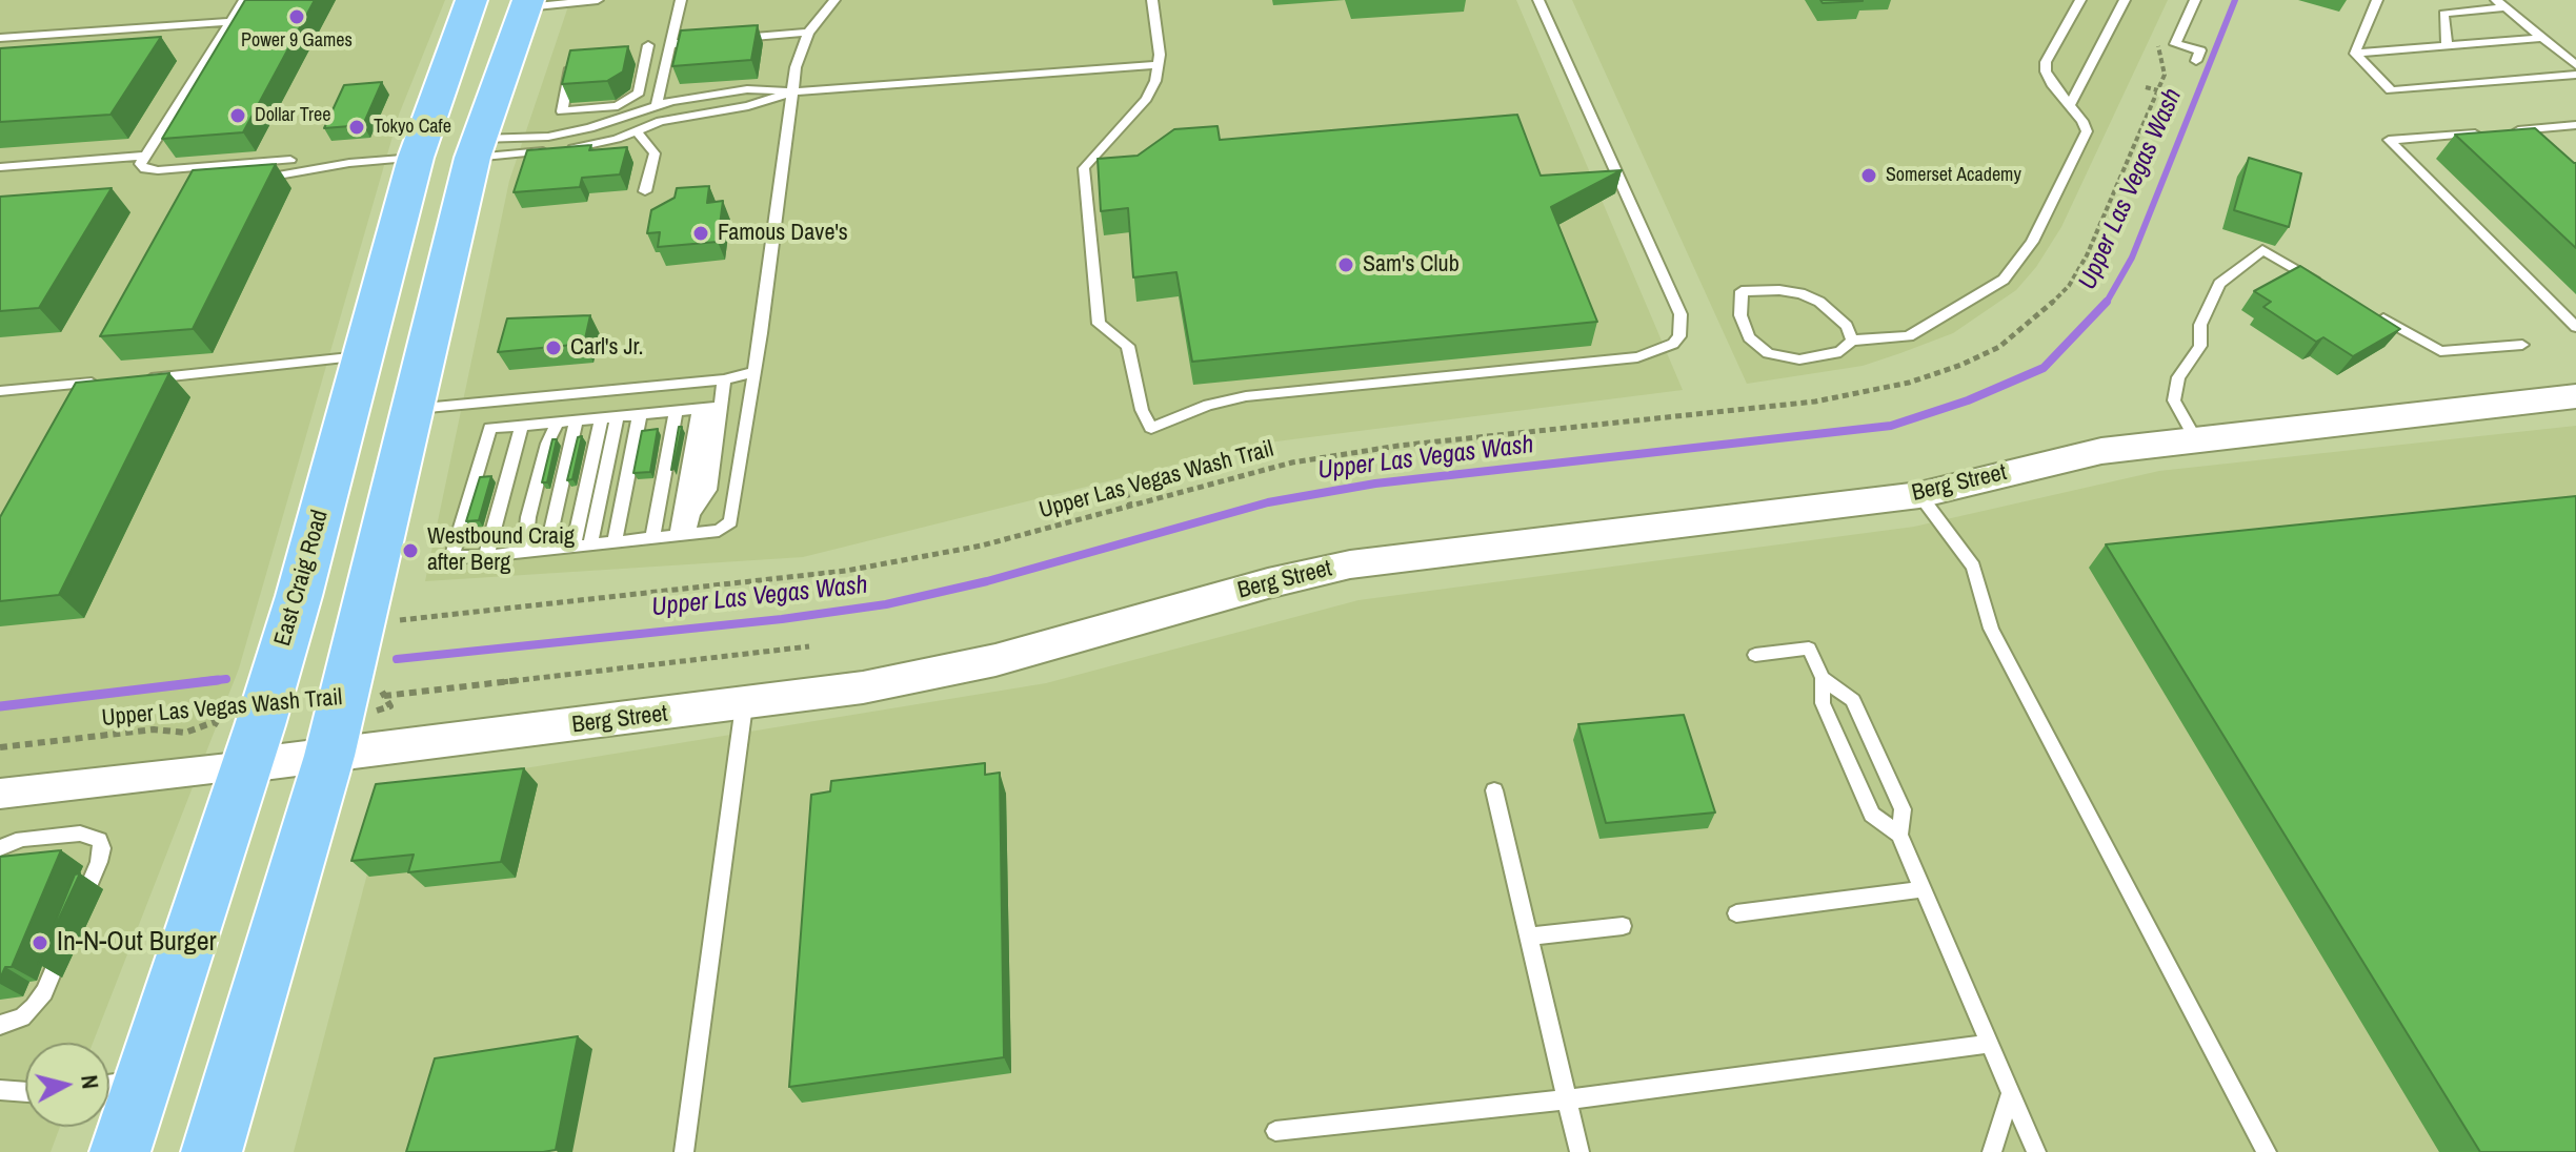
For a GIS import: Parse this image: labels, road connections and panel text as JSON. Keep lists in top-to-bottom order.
{
  "streets": {
    "main road": ["East Craig Road"],
    "street": ["Berg Street"],
    "path": ["Upper Las Vegas Wash Trail"]
  },
  "crossings": [
    ["Upper Las Vegas Wash Trail", "Berg Street"],
    ["Upper Las Vegas Wash Trail", "East Craig Road"],
    ["Berg Street", "East Craig Road"]
  ],
  "water": ["Upper Las Vegas Wash"],
  "places": [
    "Power 9 Games",
    "Dollar Tree",
    "Tokyo Cafe",
    "Somerset Academy",
    "Famous Dave's",
    "Sam's Club",
    "Carl's Jr.",
    "Westbound Craig after Berg",
    "In-N-Out Burger"
  ],
  "north": "right"
}
